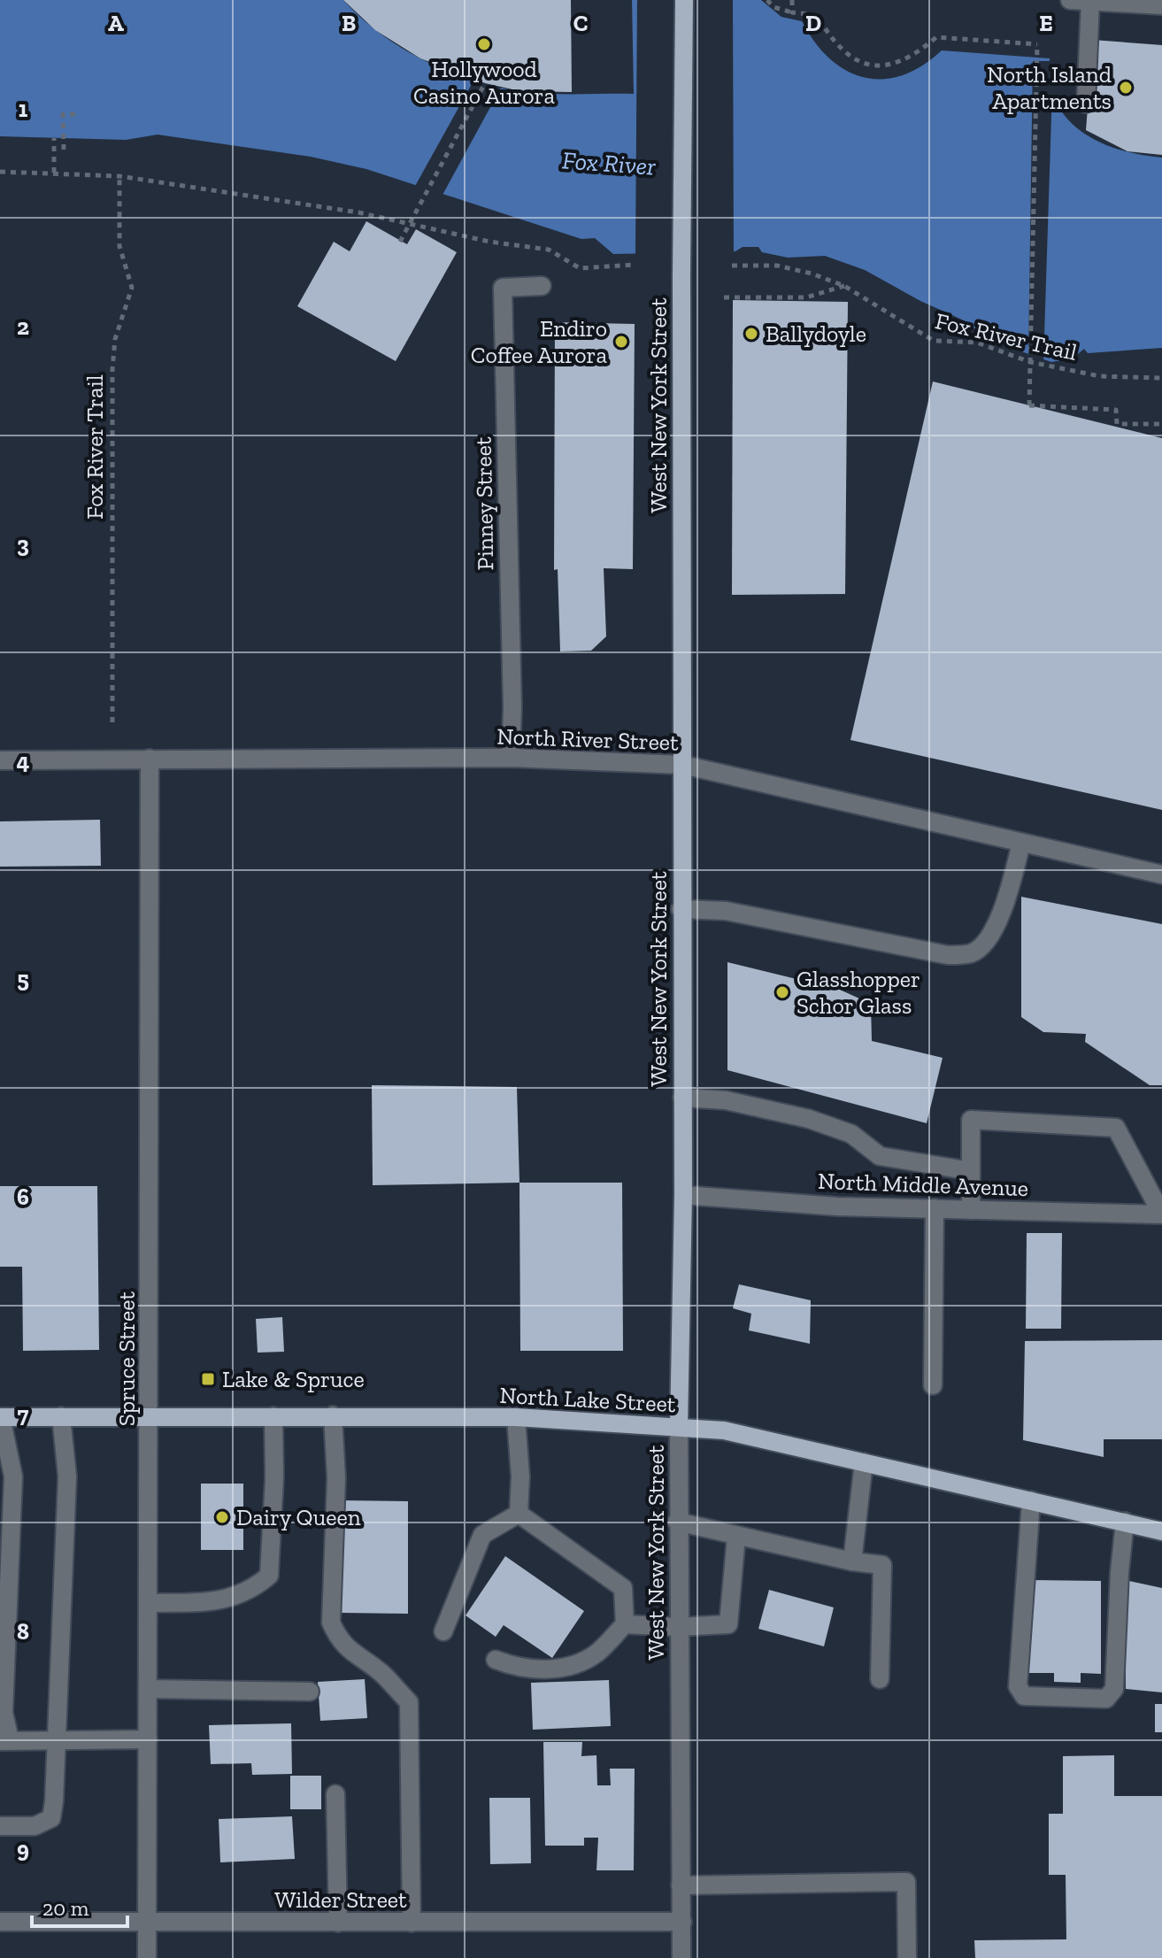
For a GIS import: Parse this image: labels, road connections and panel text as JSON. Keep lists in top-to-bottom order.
{
  "streets": {
    "main road": ["West New York Street", "North Lake Street"],
    "street": [
      "Pinney Street",
      "North River Street",
      "North Middle Avenue",
      "Spruce Street",
      "Wilder Street"
    ],
    "path": ["Fox River Trail"]
  },
  "crossings": [
    ["West New York Street", "North River Street"],
    ["West New York Street", "North Middle Avenue"],
    ["West New York Street", "North Lake Street"],
    ["West New York Street", "Wilder Street"],
    ["Pinney Street", "North River Street"],
    ["North River Street", "Spruce Street"],
    ["Spruce Street", "North Lake Street"],
    ["Spruce Street", "Wilder Street"]
  ],
  "water": ["Fox River"],
  "places": {
    "other": [
      "Hollywood Casino Aurora",
      "North Island Apartments",
      "Ballydoyle",
      "Endiro Coffee Aurora",
      "Glasshopper Schor Glass",
      "Dairy Queen"
    ],
    "transit": ["Lake & Spruce"]
  },
  "scale_bar": "20 m",
  "grid": {
    "columns": [
      "A",
      "B",
      "C",
      "D",
      "E"
    ],
    "rows": [
      "1",
      "2",
      "3",
      "4",
      "5",
      "6",
      "7",
      "8",
      "9"
    ]
  }
}
